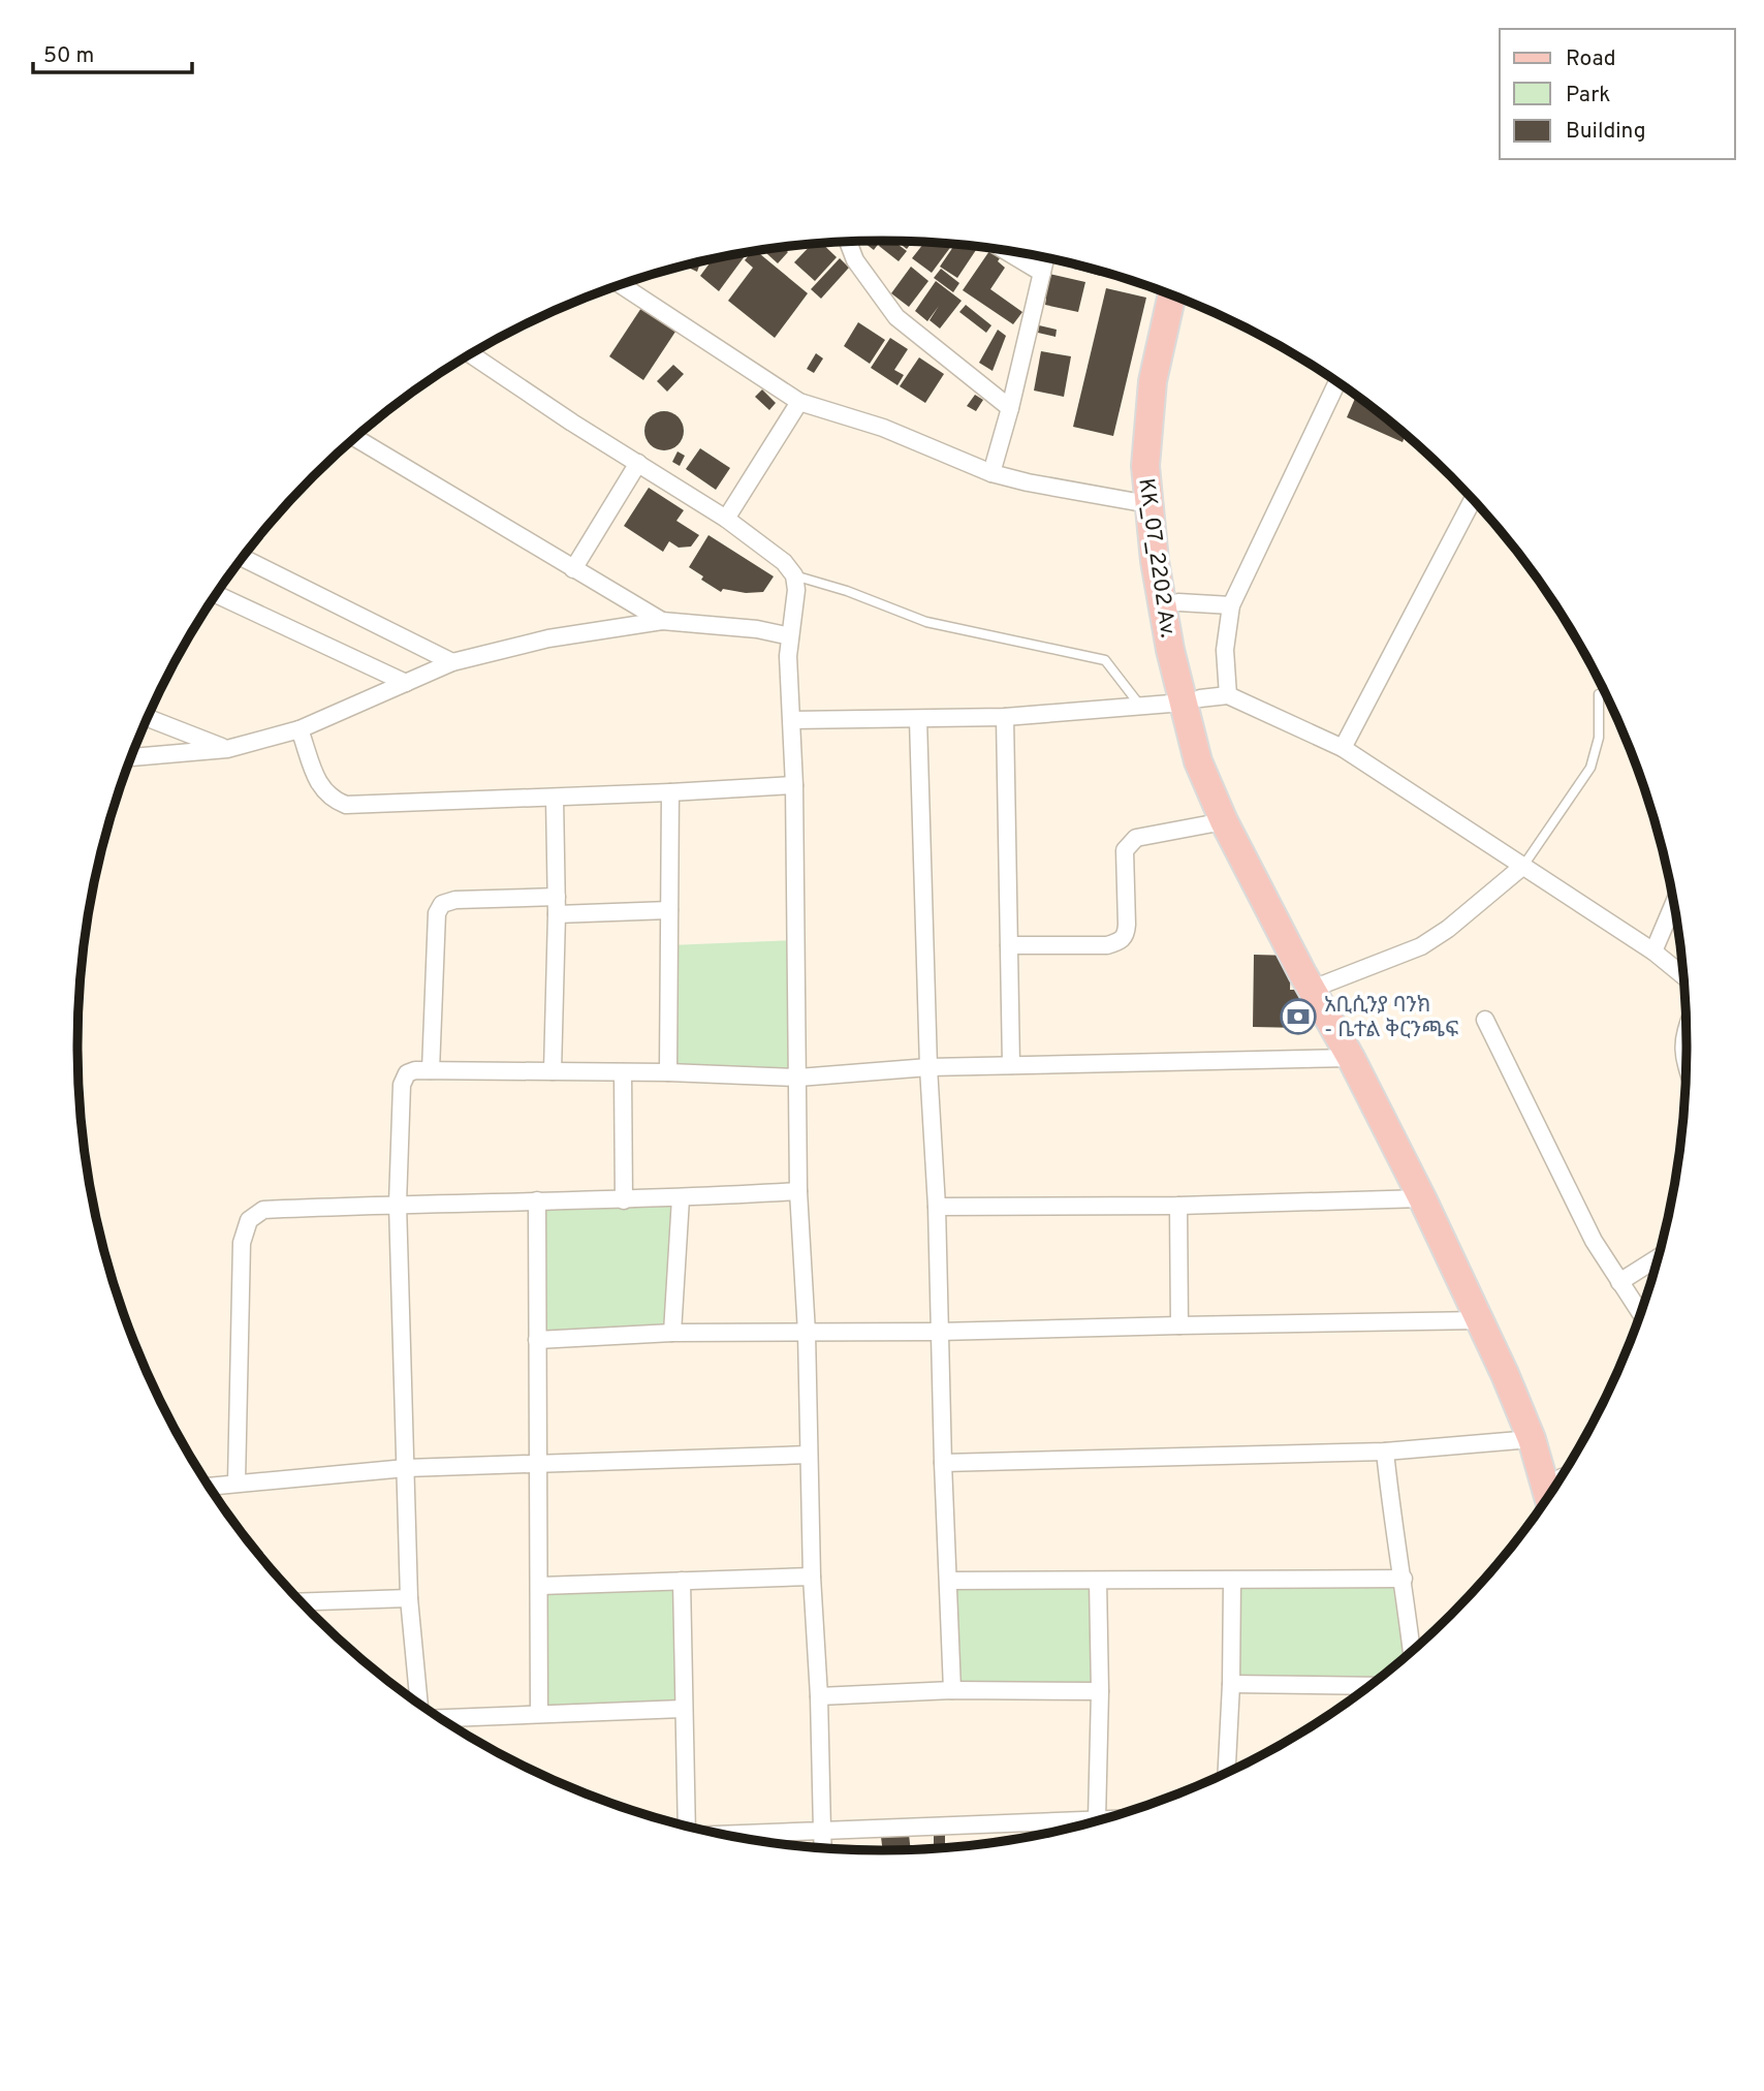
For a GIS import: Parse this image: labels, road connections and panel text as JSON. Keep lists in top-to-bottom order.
{
  "streets": {
    "main road": ["KK_07_2202 Av."]
  },
  "places": {
    "bank": ["አቢሲንያ ባንክ - ቤተል ቅርንጫፍ"]
  },
  "legend": ["Road", "Park", "Building"],
  "scale_bar": "50 m"
}
